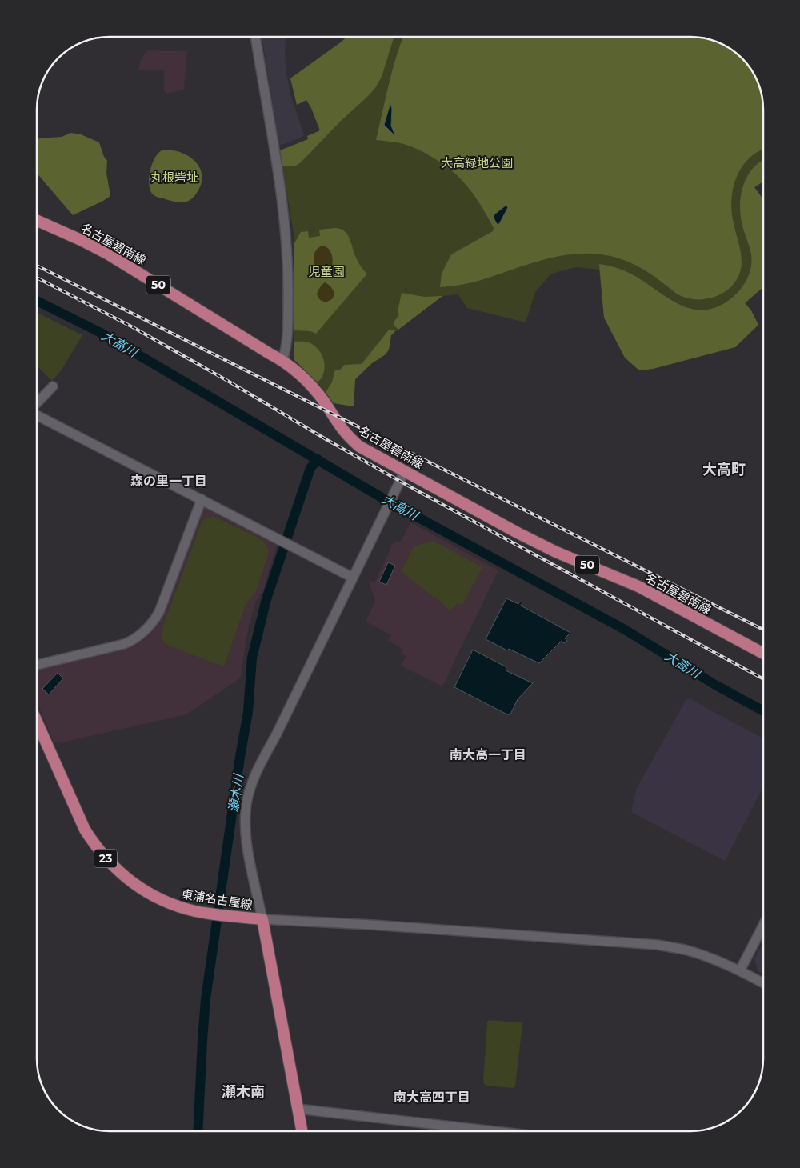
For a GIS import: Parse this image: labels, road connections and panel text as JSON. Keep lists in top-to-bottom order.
{
  "streets": {
    "main road": [
      "名古屋碧南線",
      "50",
      "23",
      "東浦名古屋線"
    ]
  },
  "districts": [
    "大高町",
    "森の里一丁目",
    "南大高一丁目",
    "瀬木南",
    "南大高四丁目"
  ],
  "water": ["大高川", "瀬木川"],
  "parks": ["大高緑地公園", "丸根砦址", "児童園"]
}
